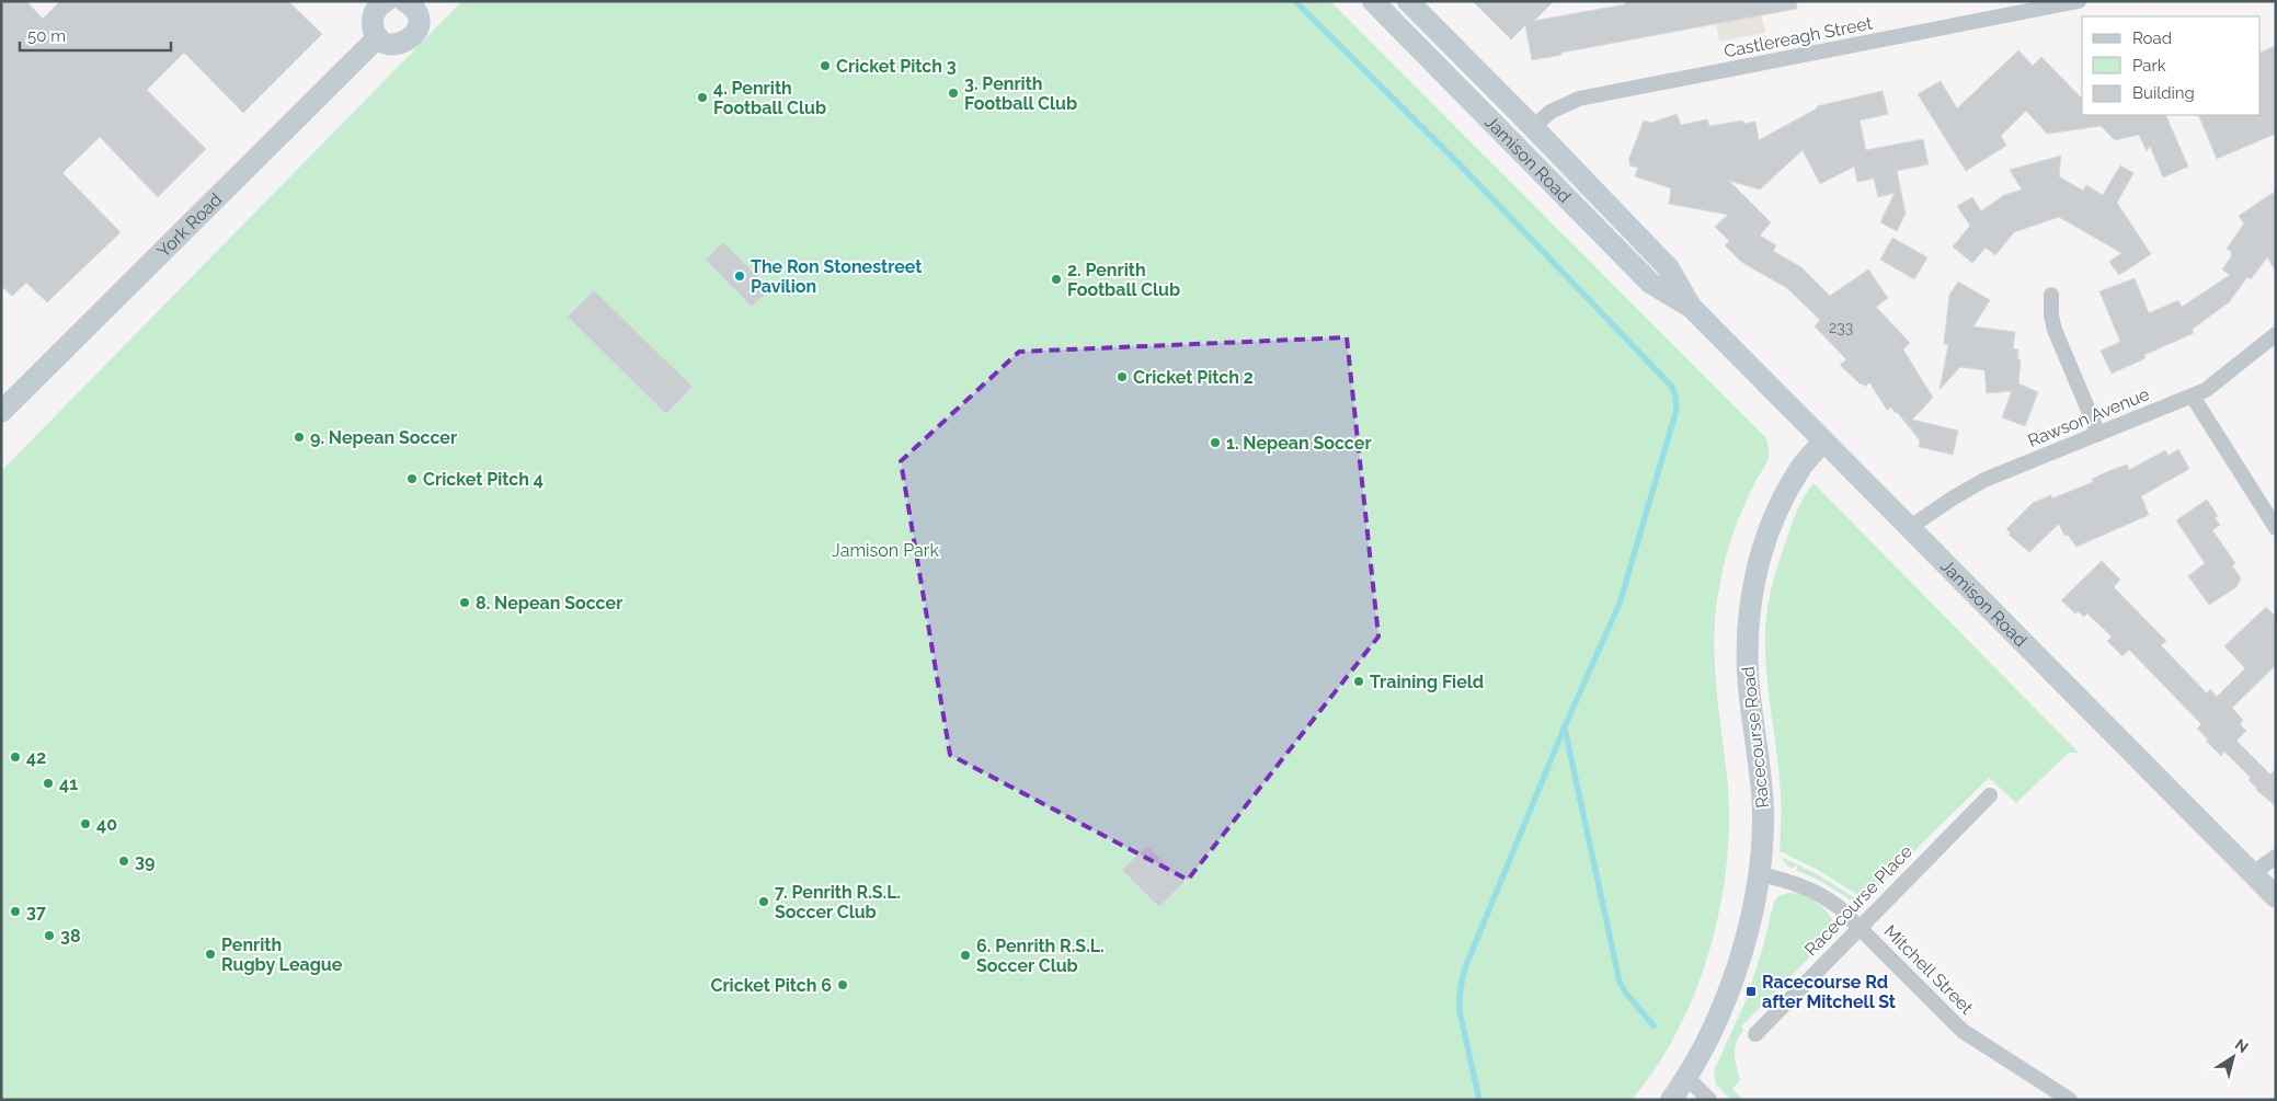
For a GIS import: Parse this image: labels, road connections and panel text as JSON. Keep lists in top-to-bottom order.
{
  "streets": {
    "main road": ["Jamison Road", "York Road", "Racecourse Road"],
    "street": [
      "Castlereagh Street",
      "Rawson Avenue",
      "Racecourse Place",
      "Mitchell Street"
    ]
  },
  "crossings": [
    ["Castlereagh Street", "Jamison Road"],
    ["Jamison Road", "Rawson Avenue"],
    ["Jamison Road", "Racecourse Road"],
    ["Racecourse Road", "Mitchell Street"],
    ["Racecourse Place", "Mitchell Street"]
  ],
  "parks": ["Jamison Park"],
  "places": {
    "other": [
      "Cricket Pitch 3",
      "3. Penrith Football Club",
      "4. Penrith Football Club",
      "The Ron Stonestreet Pavilion",
      "2. Penrith Football Club",
      "Cricket Pitch 2",
      "9. Nepean Soccer",
      "1. Nepean Soccer",
      "Cricket Pitch 4",
      "8. Nepean Soccer",
      "Training Field",
      "42",
      "41",
      "40",
      "39",
      "7. Penrith R.S.L. Soccer Club",
      "37",
      "38",
      "Penrith Rugby League",
      "6. Penrith R.S.L. Soccer Club",
      "Cricket Pitch 6"
    ],
    "transit": ["Racecourse Rd after Mitchell St"]
  },
  "house_numbers": ["233"],
  "legend": ["Road", "Park", "Building"],
  "scale_bar": "50 m",
  "north": "top right"
}
